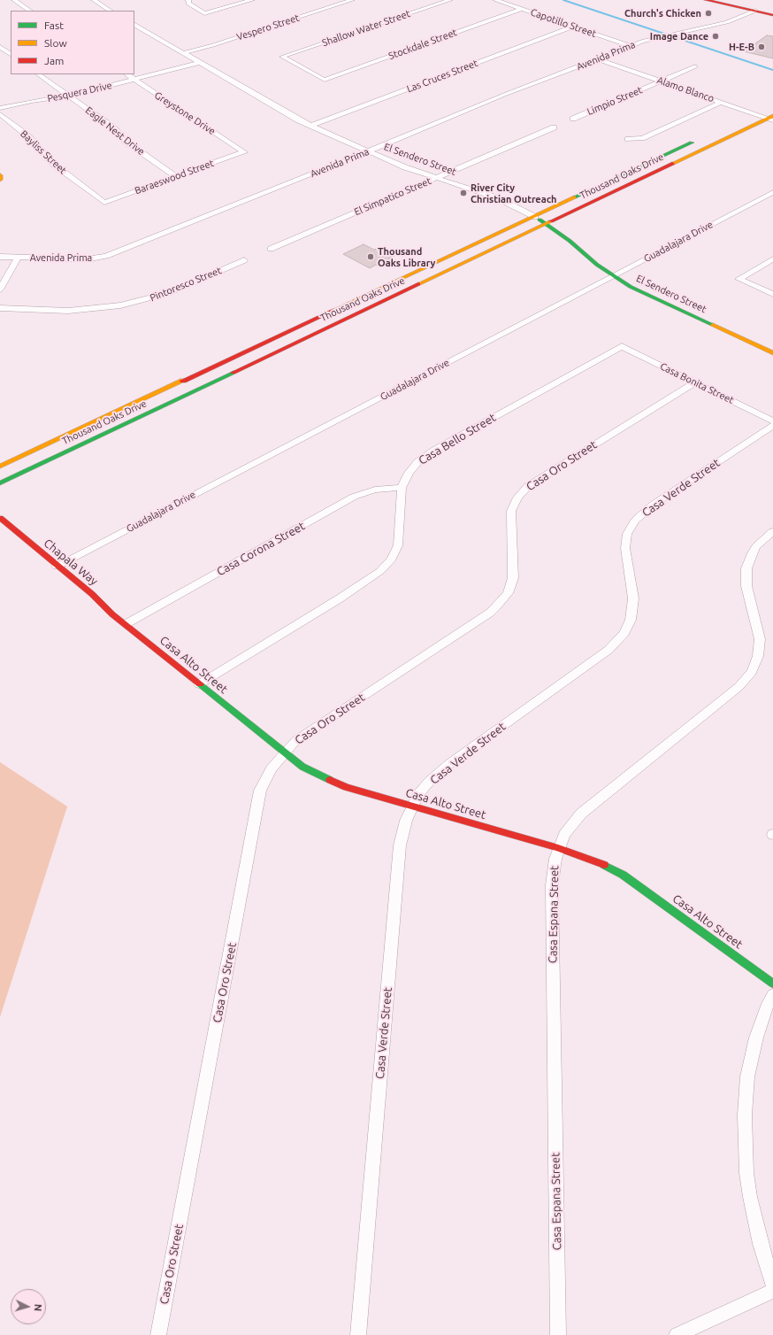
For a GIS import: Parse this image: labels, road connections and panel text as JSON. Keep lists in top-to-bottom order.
{
  "streets": {
    "main road": [
      "El Sendero Street",
      "Thousand Oaks Drive",
      "Chapala Way",
      "Casa Alto Street"
    ],
    "street": [
      "Capotillo Street",
      "Vespero Street",
      "Shallow Water Street",
      "Stockdale Street",
      "Avenida Prima",
      "Las Cruces Street",
      "Alamo Blanco",
      "Pesquera Drive",
      "Limpio Street",
      "Greystone Drive",
      "Eagle Nest Drive",
      "Bayliss Street",
      "Baraeswood Street",
      "El Simpatico Street",
      "Guadalajara Drive",
      "Pintoresco Street",
      "Casa Bonita Street",
      "Casa Bello Street",
      "Casa Oro Street",
      "Casa Verde Street",
      "Casa Corona Street",
      "Casa Espana Street"
    ]
  },
  "crossings": [
    ["Capotillo Street", "Stockdale Street"],
    ["Capotillo Street", "Avenida Prima"],
    ["Capotillo Street", "Las Cruces Street"],
    ["Vespero Street", "El Sendero Street"],
    ["Shallow Water Street", "Stockdale Street"],
    ["Avenida Prima", "Alamo Blanco"],
    ["Avenida Prima", "El Sendero Street"],
    ["Las Cruces Street", "El Sendero Street"],
    ["Alamo Blanco", "Limpio Street"],
    ["Alamo Blanco", "Thousand Oaks Drive"],
    ["Pesquera Drive", "Greystone Drive"],
    ["Pesquera Drive", "Eagle Nest Drive"],
    ["Pesquera Drive", "El Sendero Street"],
    ["Greystone Drive", "Baraeswood Street"],
    ["Eagle Nest Drive", "Baraeswood Street"],
    ["Bayliss Street", "Baraeswood Street"],
    ["El Sendero Street", "Thousand Oaks Drive"],
    ["El Sendero Street", "El Simpatico Street"],
    ["El Sendero Street", "Guadalajara Drive"],
    ["Guadalajara Drive", "Chapala Way"],
    ["Casa Bonita Street", "Casa Bello Street"],
    ["Casa Bonita Street", "Casa Oro Street"],
    ["Casa Bello Street", "Casa Corona Street"],
    ["Casa Bello Street", "Casa Alto Street"],
    ["Casa Oro Street", "Casa Alto Street"],
    ["Casa Verde Street", "Casa Alto Street"],
    ["Casa Corona Street", "Chapala Way"],
    ["Casa Corona Street", "Casa Alto Street"],
    ["Chapala Way", "Casa Alto Street"],
    ["Casa Alto Street", "Casa Espana Street"]
  ],
  "places": [
    "Church's Chicken",
    "Image Dance",
    "H-E-B",
    "River City Christian Outreach",
    "Thousand Oaks Library"
  ],
  "legend": ["Fast", "Slow", "Jam"],
  "north": "right"
}
